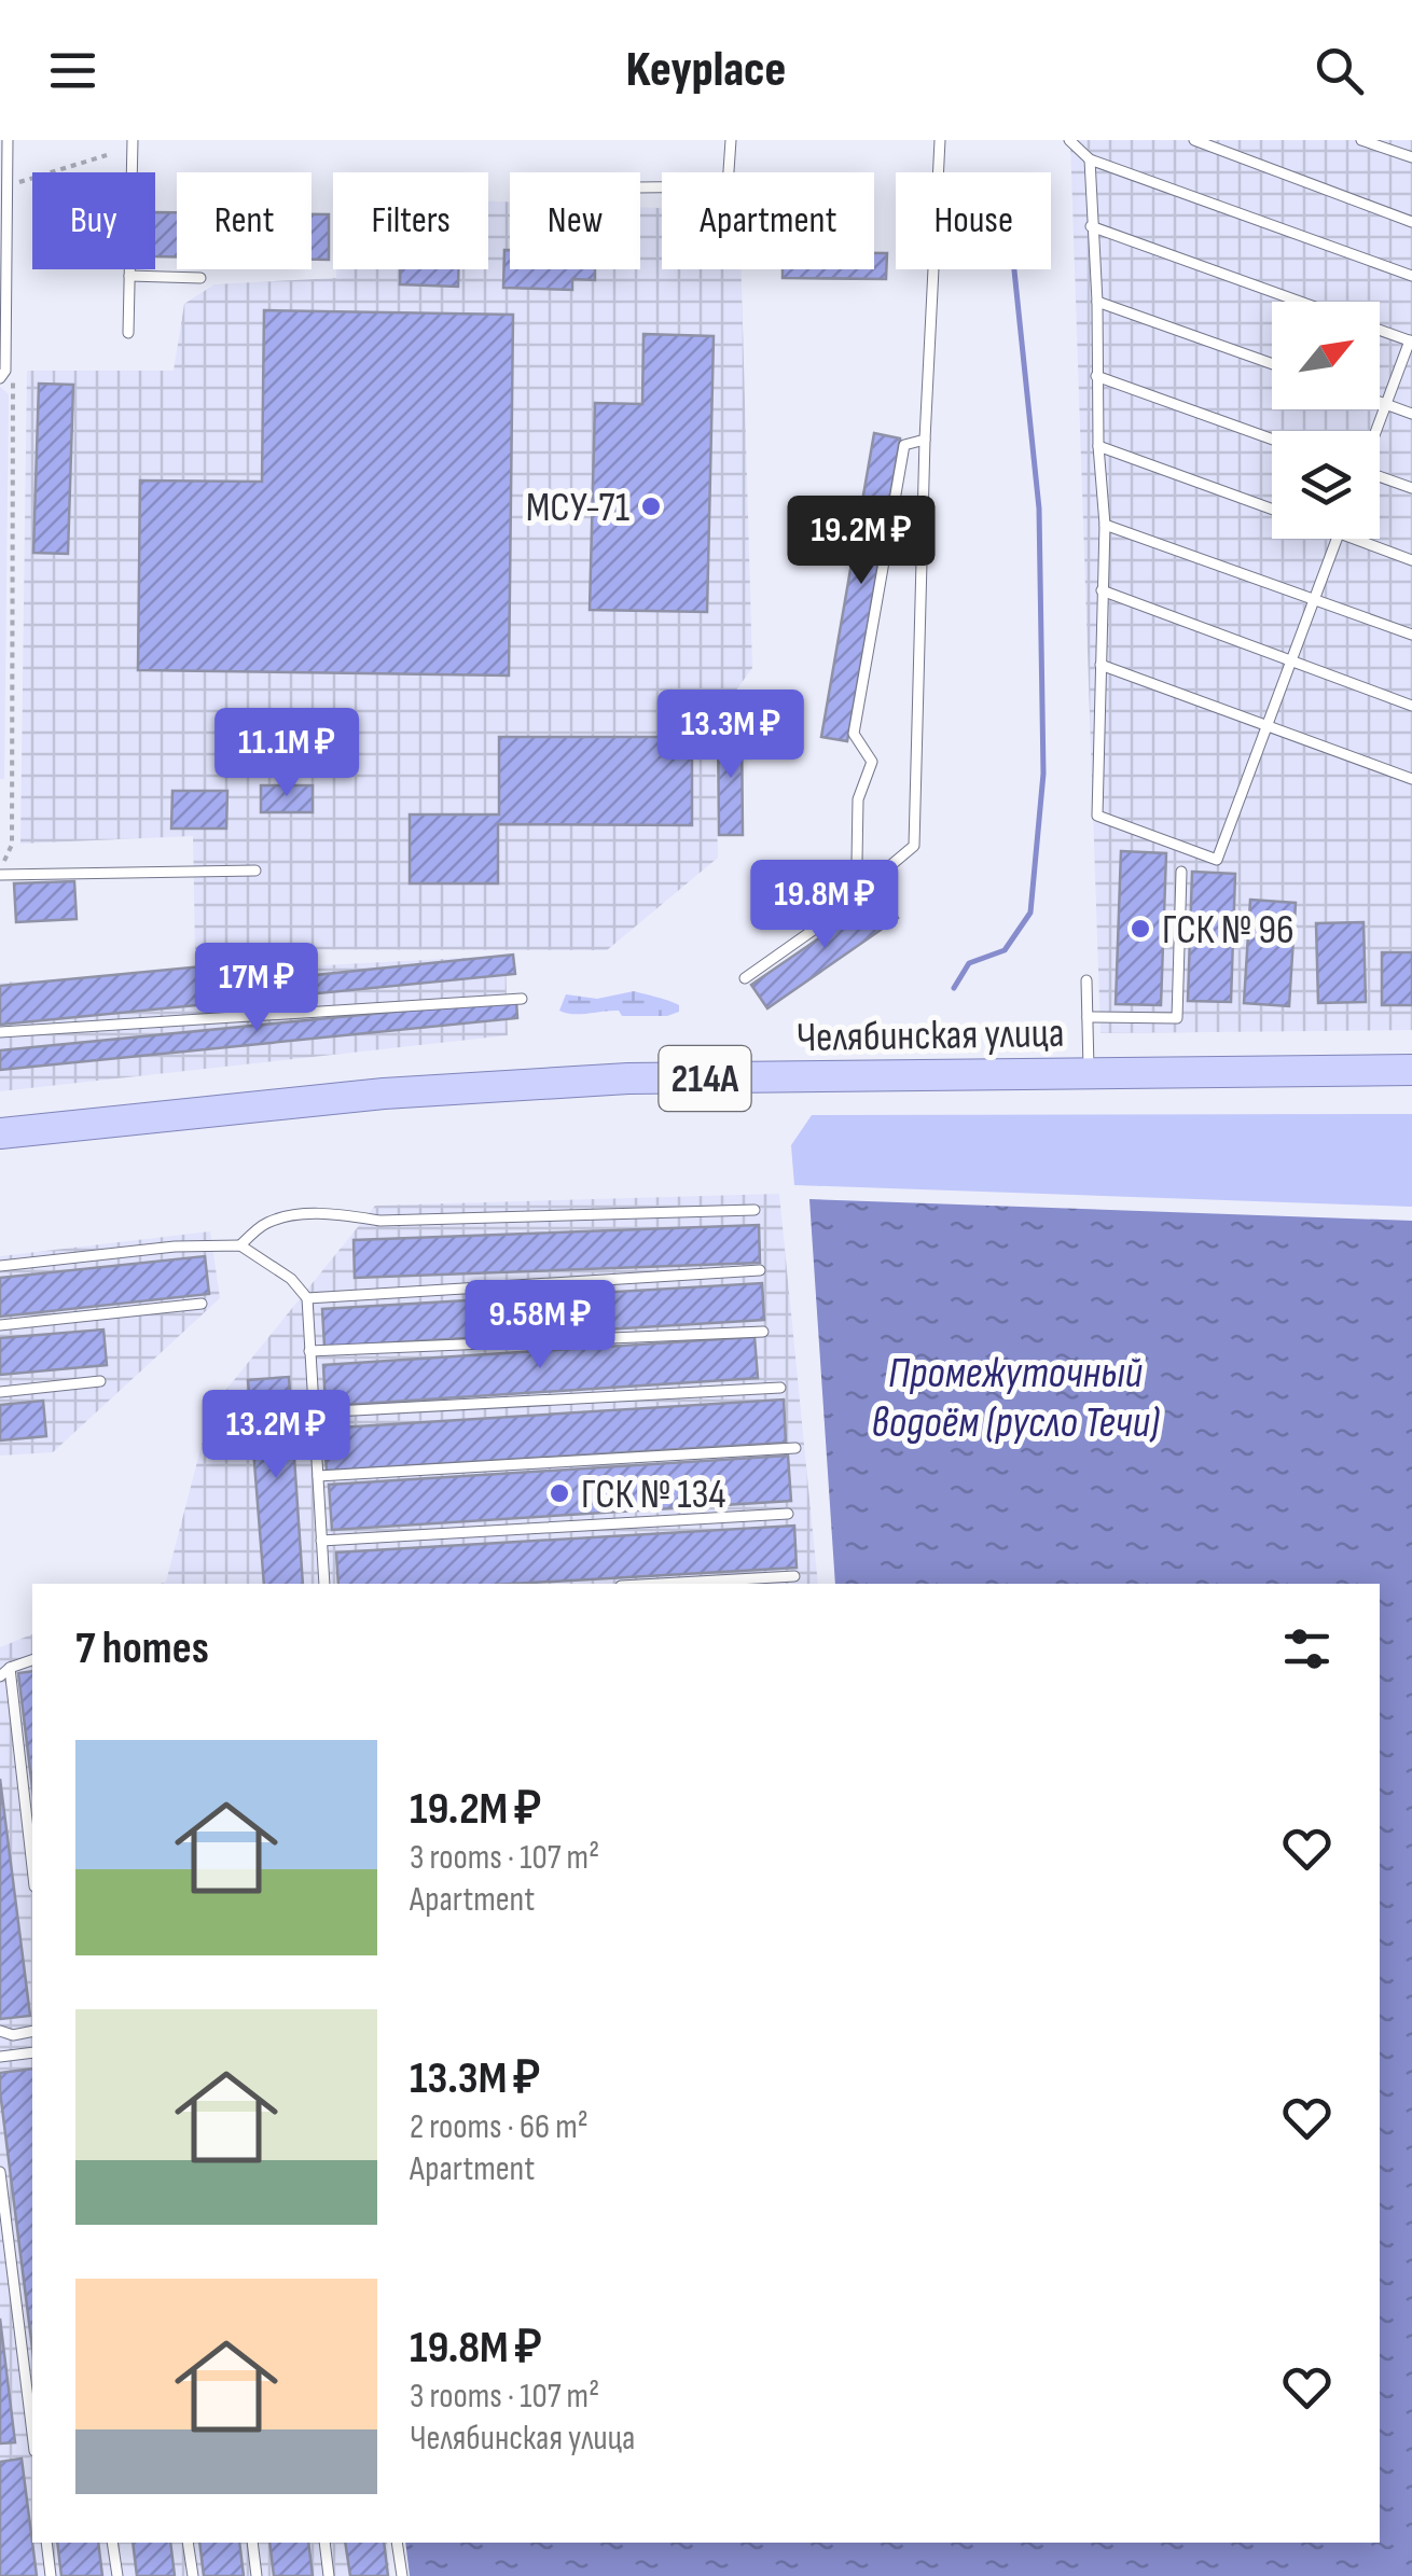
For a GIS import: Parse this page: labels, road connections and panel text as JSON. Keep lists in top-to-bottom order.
{
  "streets": {
    "main road": ["Челябинская улица", "214А"]
  },
  "water": ["Промежуточный водоём (русло Течи)"],
  "places": ["МСУ-71", "ГСК № 96", "ГСК № 134"],
  "north": "top right",
  "page": {
    "header": "Keyplace",
    "chip": [
      "Buy",
      "Rent",
      "Filters",
      "New",
      "Apartment",
      "House"
    ],
    "price": [
      "19.2M ₽",
      "13.3M ₽",
      "11.1M ₽",
      "19.8M ₽",
      "17M ₽",
      "9.58M ₽",
      "13.2M ₽"
    ],
    "heading": "7 homes",
    "list": [
      {
        "name": "19.2M ₽",
        "note": "3 rooms · 107 m² · Apartment"
      },
      {
        "name": "13.3M ₽",
        "note": "2 rooms · 66 m² · Apartment"
      },
      {
        "name": "19.8M ₽",
        "note": "3 rooms · 107 m² · Челябинская улица"
      }
    ]
  }
}
